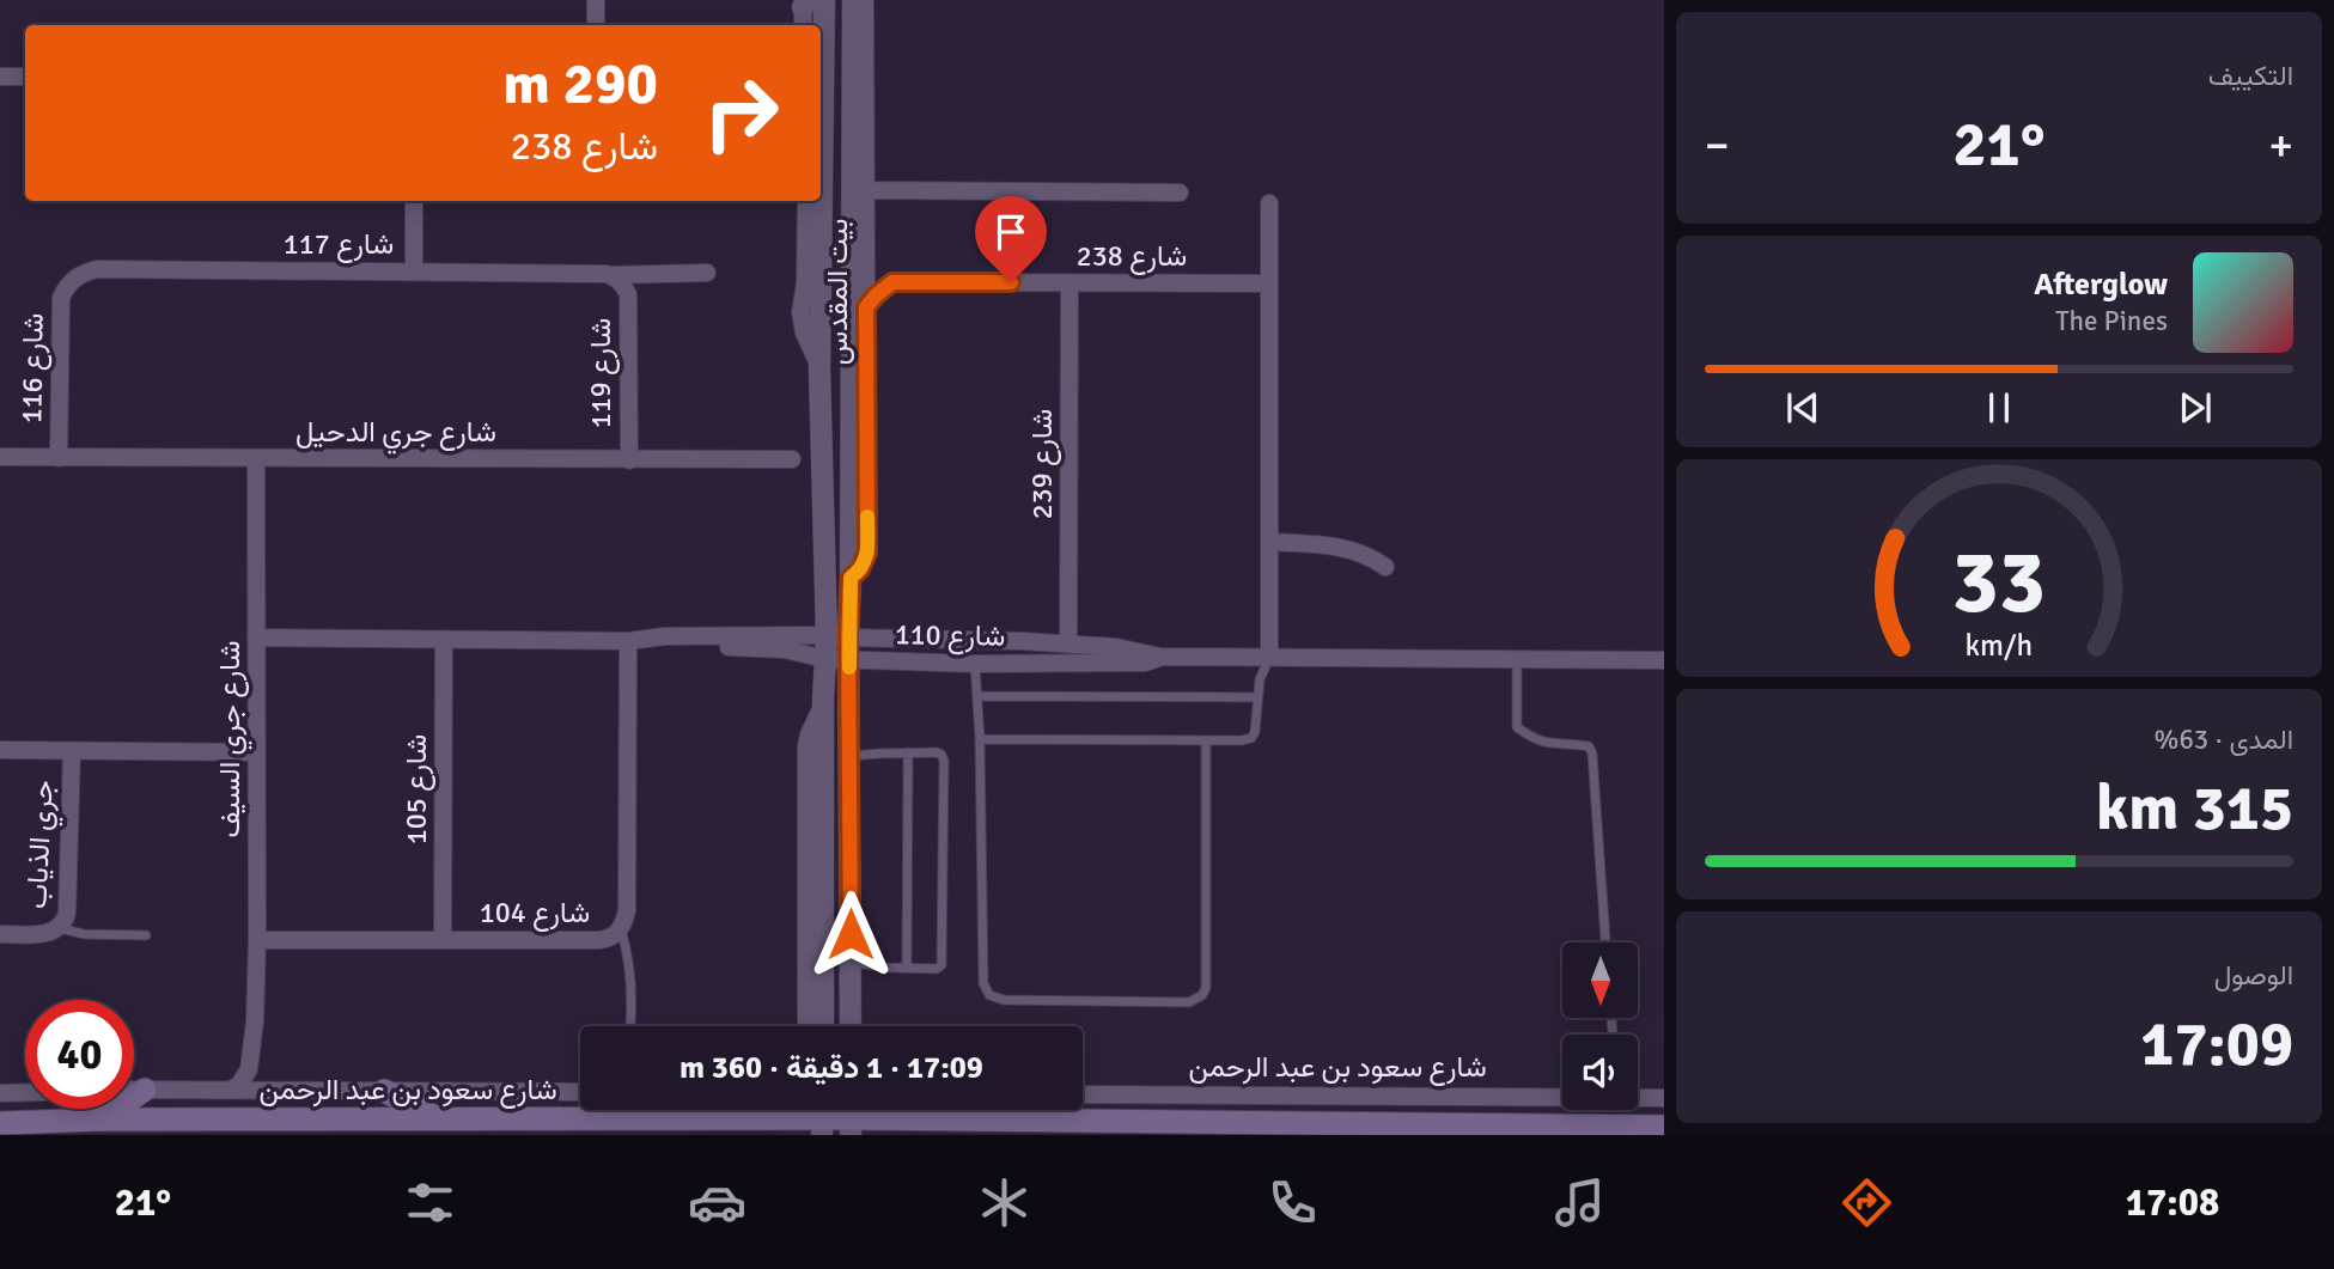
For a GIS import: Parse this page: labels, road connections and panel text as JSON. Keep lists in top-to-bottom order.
{
  "streets": {
    "main road": ["شارع سعود بن عبد الرحمن"],
    "street": [
      "شارع 117",
      "شارع 238",
      "بيت المقدس",
      "شارع 116",
      "شارع 119",
      "شارع جري الدحيل",
      "شارع 239",
      "شارع 110",
      "شارع جري السيف",
      "شارع 105",
      "جري الذياب",
      "شارع 104"
    ]
  },
  "crossings": [
    ["شارع 117", "شارع 116"],
    ["شارع 117", "شارع 119"],
    ["شارع 238", "شارع 239"],
    ["بيت المقدس", "شارع 110"],
    ["شارع 116", "شارع جري الدحيل"],
    ["شارع 119", "شارع جري الدحيل"],
    ["شارع جري الدحيل", "شارع جري السيف"],
    ["شارع 239", "شارع 110"],
    ["شارع 110", "شارع جري السيف"],
    ["شارع 110", "شارع 105"],
    ["شارع 110", "شارع 104"],
    ["شارع جري السيف", "شارع 104"],
    ["شارع جري السيف", "شارع سعود بن عبد الرحمن"],
    ["شارع 105", "شارع 104"]
  ],
  "north": "bottom",
  "page": {
    "tile": [
      "التكييف",
      ["المدى · 63%", "315 km"],
      ["الوصول", "17:09"]
    ],
    "turn": ["290 m", "شارع 238"],
    "heat": ["−", "21°", "+"],
    "song": ["Afterglow", "The Pines"],
    "limit": "40",
    "trip": "17:09 · 1 دقيقة · 360 m",
    "tabs": ["17:08", "21°"],
    "gauge": ["33", "km/h"]
  }
}
